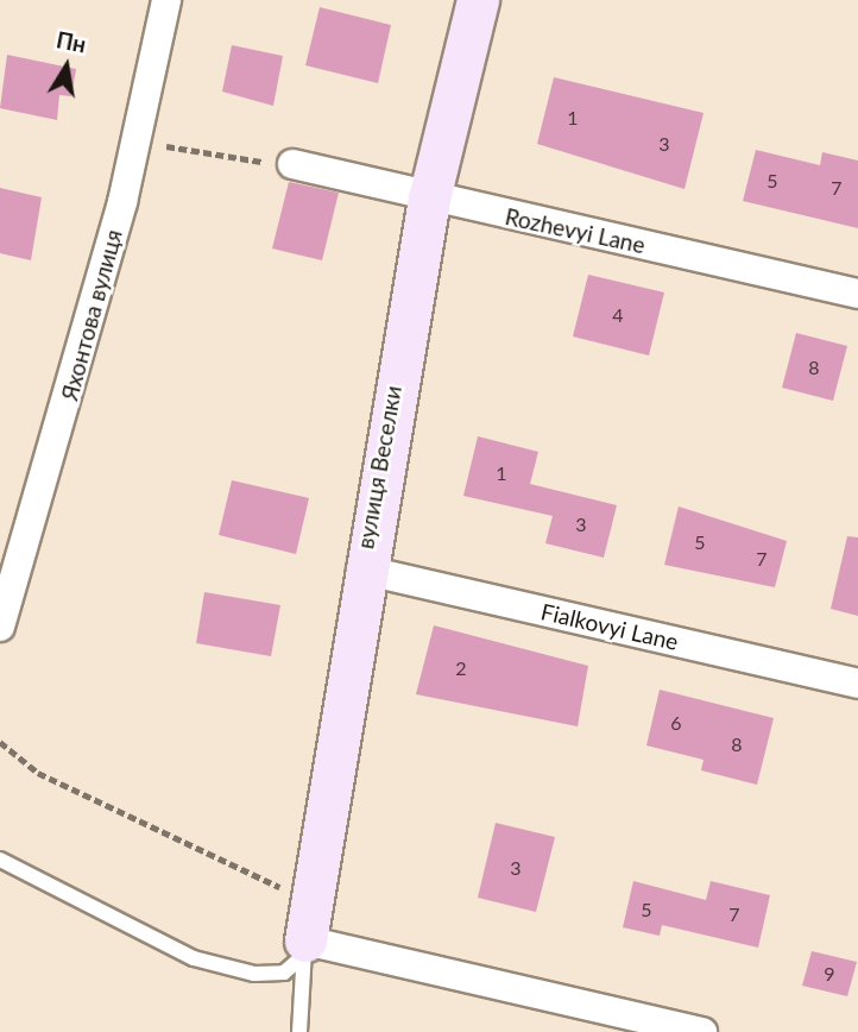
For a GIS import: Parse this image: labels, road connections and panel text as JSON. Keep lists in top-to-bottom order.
{
  "streets": {
    "street": [
      "Rozhevyi Lane",
      "Яхонтова вулиця",
      "вулиця Веселки",
      "Fialkovyi Lane"
    ]
  },
  "crossings": [
    ["Rozhevyi Lane", "вулиця Веселки"],
    ["вулиця Веселки", "Fialkovyi Lane"]
  ],
  "house_numbers": [
    "1",
    "3",
    "5",
    "7",
    "4",
    "8",
    "1",
    "3",
    "5",
    "7",
    "2",
    "6",
    "8",
    "3",
    "5",
    "7",
    "9"
  ],
  "north": "top"
}
